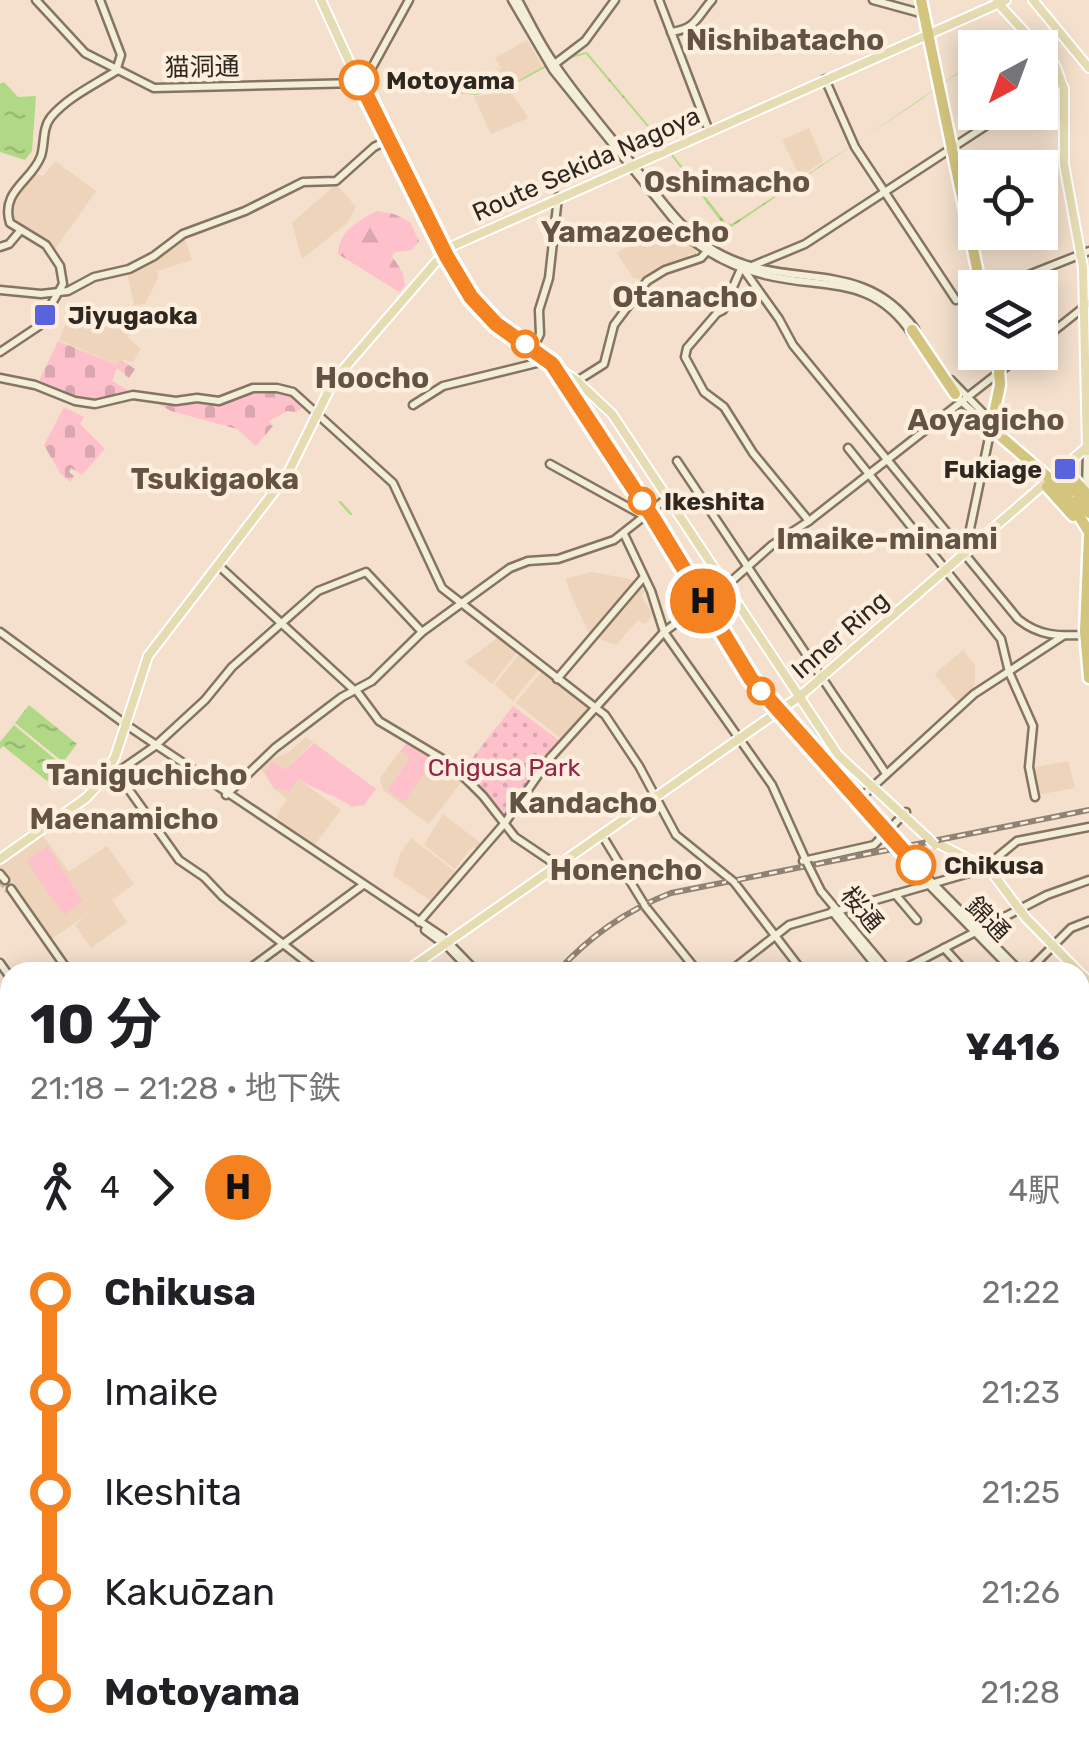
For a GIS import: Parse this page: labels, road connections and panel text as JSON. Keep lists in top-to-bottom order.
{
  "streets": {
    "main road": ["Route Sekida Nagoya", "Inner Ring"],
    "street": ["猫洞通", "桜通", "錦通"]
  },
  "crossings": [
    ["Inner Ring", "桜通"],
    ["Inner Ring", "錦通"]
  ],
  "districts": [
    "Nishibatacho",
    "Oshimacho",
    "Yamazoecho",
    "Otanacho",
    "Hoocho",
    "Aoyagicho",
    "Tsukigaoka",
    "Imaike-minami",
    "Taniguchicho",
    "Kandacho",
    "Maenamicho",
    "Honencho"
  ],
  "parks": ["Chigusa Park"],
  "places": {
    "other": ["Motoyama", "Ikeshita", "Chikusa"],
    "transit": ["Jiyugaoka", "Fukiage"]
  },
  "lines": ["metro line H"],
  "north": "bottom left",
  "page": {
    "on_map": "H",
    "heading": ["10 分", "21:18 – 21:28 · 地下鉄", "¥416"],
    "legs": ["4", "H", "4駅"],
    "list": [
      {
        "name": "Chikusa",
        "value": "21:22"
      },
      {
        "name": "Imaike",
        "value": "21:23"
      },
      {
        "name": "Ikeshita",
        "value": "21:25"
      },
      {
        "name": "Kakuōzan",
        "value": "21:26"
      },
      {
        "name": "Motoyama",
        "value": "21:28"
      }
    ]
  }
}
